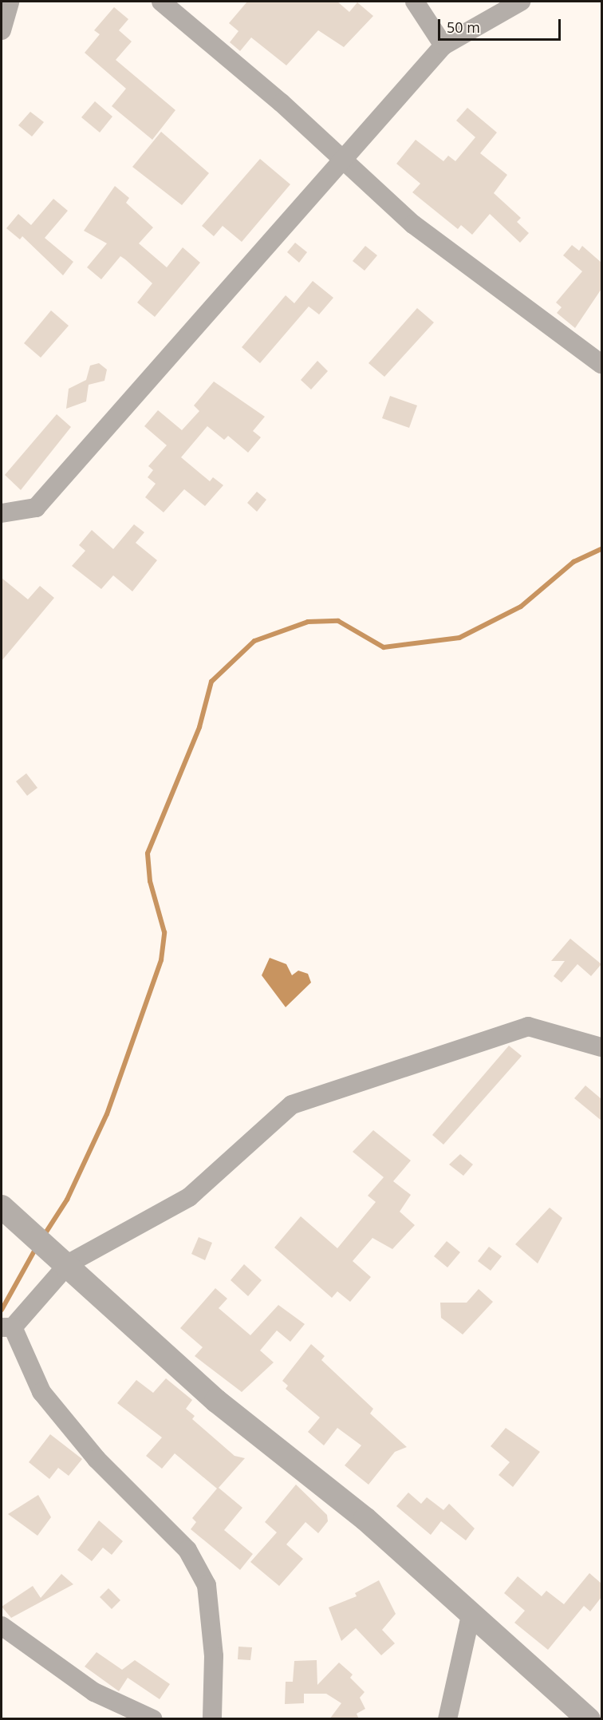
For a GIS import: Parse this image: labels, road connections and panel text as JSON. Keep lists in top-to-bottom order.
{
  "scale_bar": "50 m"
}
